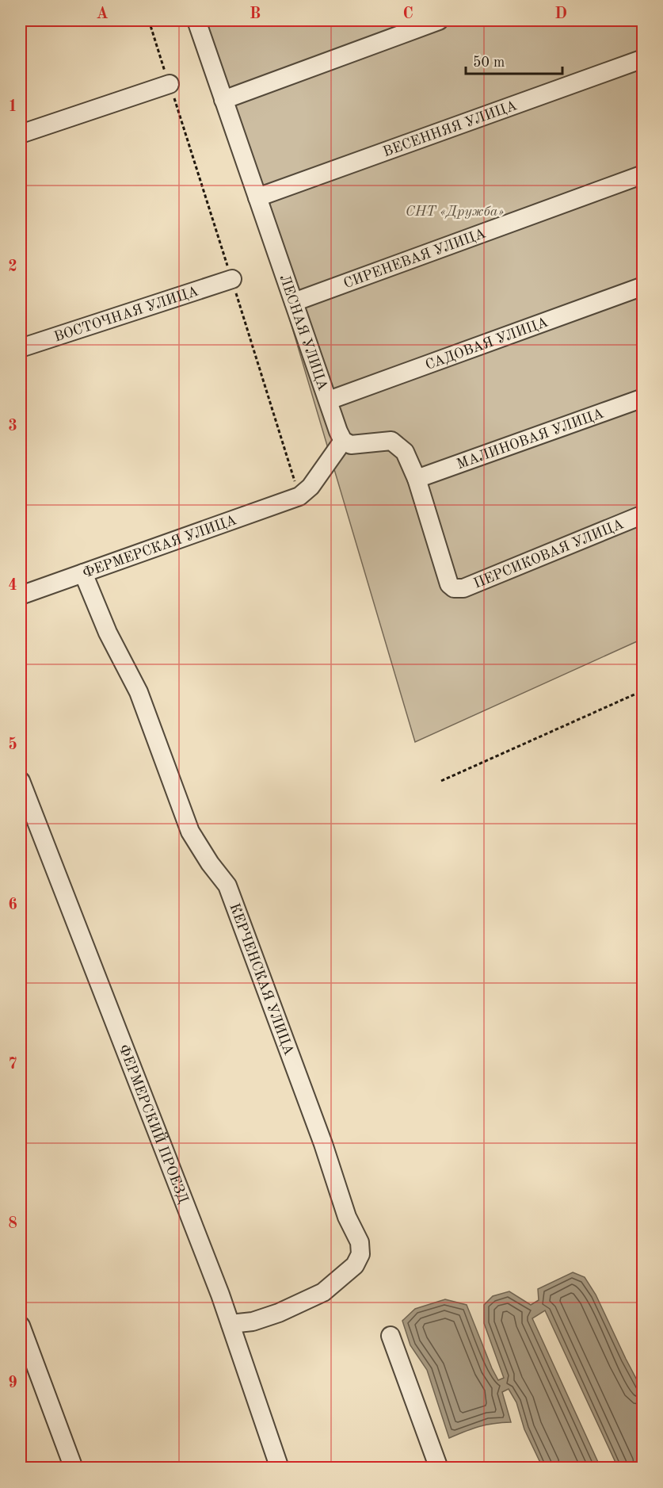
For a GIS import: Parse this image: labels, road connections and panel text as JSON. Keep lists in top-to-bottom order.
{
  "streets": {
    "street": [
      "ВЕСЕННЯЯ УЛИЦА",
      "СИРЕНЕВАЯ УЛИЦА",
      "ВОСТОЧНАЯ УЛИЦА",
      "ЛЕСНАЯ УЛИЦА",
      "САДОВАЯ УЛИЦА",
      "МАЛИНОВАЯ УЛИЦА",
      "ФЕРМЕРСКАЯ УЛИЦА",
      "ПЕРСИКОВАЯ УЛИЦА",
      "КЕРЧЕНСКАЯ УЛИЦА",
      "ФЕРМЕРСКИЙ ПРОЕЗД"
    ]
  },
  "crossings": [
    ["ВЕСЕННЯЯ УЛИЦА", "ЛЕСНАЯ УЛИЦА"],
    ["СИРЕНЕВАЯ УЛИЦА", "ЛЕСНАЯ УЛИЦА"],
    ["ЛЕСНАЯ УЛИЦА", "САДОВАЯ УЛИЦА"],
    ["МАЛИНОВАЯ УЛИЦА", "ПЕРСИКОВАЯ УЛИЦА"],
    ["ФЕРМЕРСКАЯ УЛИЦА", "КЕРЧЕНСКАЯ УЛИЦА"],
    ["КЕРЧЕНСКАЯ УЛИЦА", "ФЕРМЕРСКИЙ ПРОЕЗД"]
  ],
  "parks": ["СНТ «Дружба»"],
  "scale_bar": "50 m",
  "grid": {
    "columns": [
      "A",
      "B",
      "C",
      "D"
    ],
    "rows": [
      "1",
      "2",
      "3",
      "4",
      "5",
      "6",
      "7",
      "8",
      "9"
    ]
  }
}
